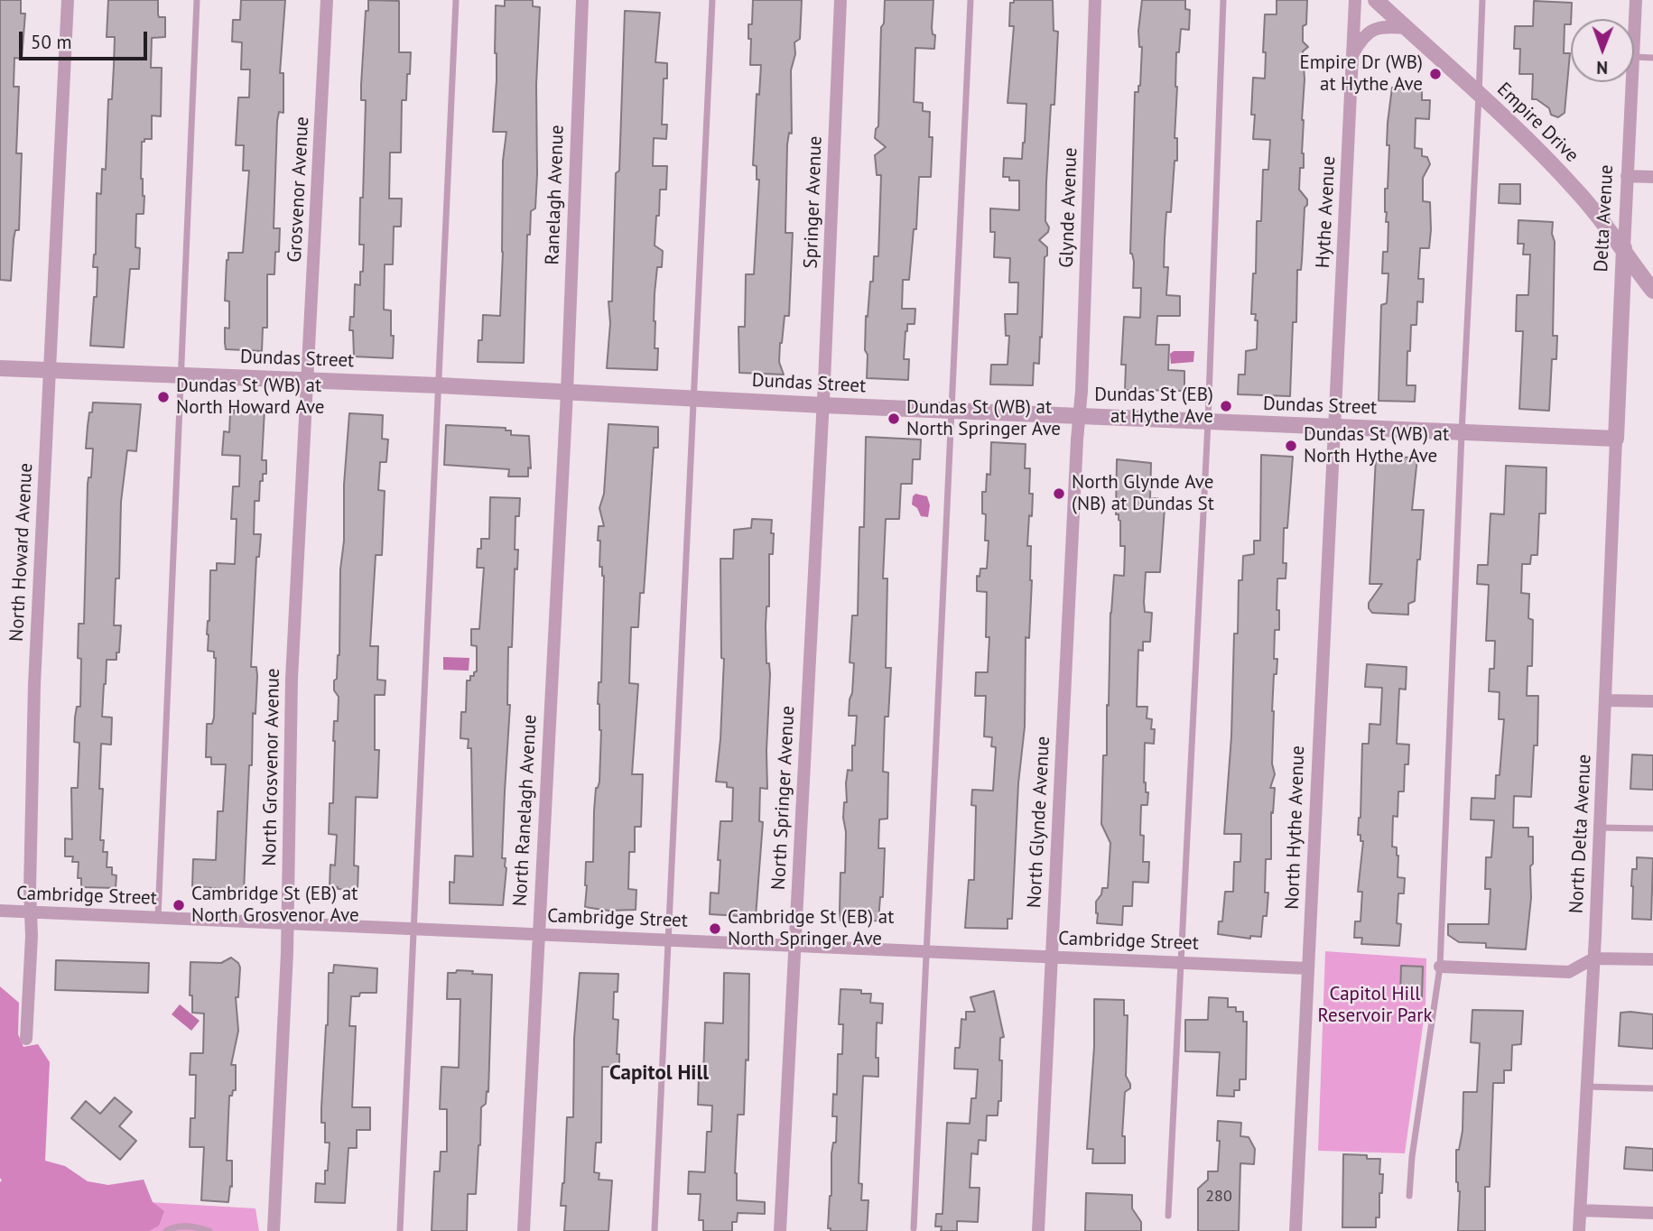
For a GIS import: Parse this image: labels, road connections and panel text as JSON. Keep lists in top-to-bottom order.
{
  "streets": {
    "street": [
      "Empire Drive",
      "Grosvenor Avenue",
      "Ranelagh Avenue",
      "Springer Avenue",
      "Glynde Avenue",
      "Hythe Avenue",
      "Delta Avenue",
      "Dundas Street",
      "North Howard Avenue",
      "North Grosvenor Avenue",
      "North Springer Avenue",
      "North Ranelagh Avenue",
      "North Glynde Avenue",
      "North Hythe Avenue",
      "North Delta Avenue",
      "Cambridge Street"
    ]
  },
  "crossings": [
    ["Empire Drive", "Delta Avenue"],
    ["Grosvenor Avenue", "Dundas Street"],
    ["Grosvenor Avenue", "North Grosvenor Avenue"],
    ["Ranelagh Avenue", "Dundas Street"],
    ["Ranelagh Avenue", "North Ranelagh Avenue"],
    ["Springer Avenue", "Dundas Street"],
    ["Springer Avenue", "North Springer Avenue"],
    ["Glynde Avenue", "Dundas Street"],
    ["Glynde Avenue", "North Glynde Avenue"],
    ["Hythe Avenue", "Dundas Street"],
    ["Hythe Avenue", "North Hythe Avenue"],
    ["Delta Avenue", "Dundas Street"],
    ["Delta Avenue", "North Delta Avenue"],
    ["Dundas Street", "North Howard Avenue"],
    ["Dundas Street", "North Grosvenor Avenue"],
    ["Dundas Street", "North Springer Avenue"],
    ["Dundas Street", "North Ranelagh Avenue"],
    ["Dundas Street", "North Glynde Avenue"],
    ["Dundas Street", "North Hythe Avenue"],
    ["Dundas Street", "North Delta Avenue"],
    ["North Howard Avenue", "Cambridge Street"],
    ["North Grosvenor Avenue", "Cambridge Street"],
    ["North Springer Avenue", "Cambridge Street"],
    ["North Ranelagh Avenue", "Cambridge Street"],
    ["North Glynde Avenue", "Cambridge Street"],
    ["North Hythe Avenue", "Cambridge Street"]
  ],
  "districts": ["Capitol Hill"],
  "parks": ["Capitol Hill Reservoir Park"],
  "places": [
    "Empire Dr (WB) at Hythe Ave",
    "Dundas St (WB) at North Howard Ave",
    "Dundas St (EB) at Hythe Ave",
    "Dundas St (WB) at North Springer Ave",
    "Dundas St (WB) at North Hythe Ave",
    "North Glynde Ave (NB) at Dundas St",
    "Cambridge St (EB) at North Grosvenor Ave",
    "Cambridge St (EB) at North Springer Ave"
  ],
  "house_numbers": ["280"],
  "scale_bar": "50 m",
  "north": "bottom"
}
